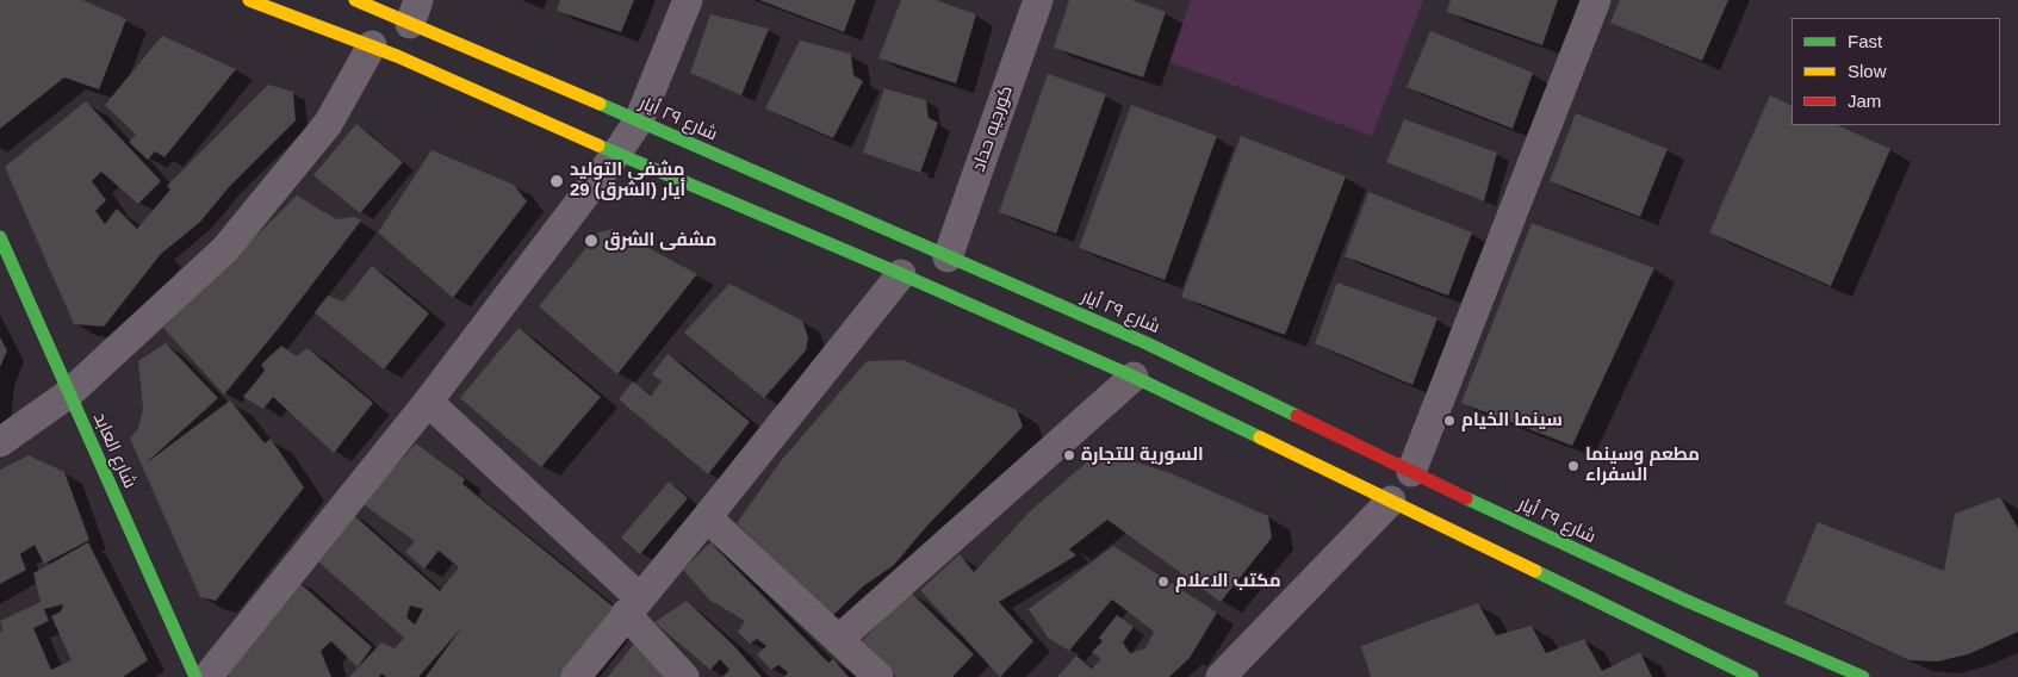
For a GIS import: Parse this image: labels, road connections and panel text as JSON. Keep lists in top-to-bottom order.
{
  "streets": {
    "main road": ["شارع ٢٩ أيار", "شارع العابد"],
    "street": ["كورجيه حداد"]
  },
  "crossings": [
    ["شارع ٢٩ أيار", "كورجيه حداد"]
  ],
  "places": [
    "مشفى التوليد 29 أيار (الشرق)",
    "مشفى الشرق",
    "سينما الخيام",
    "السورية للتجارة",
    "مطعم وسينما السفراء",
    "مكتب الاعلام"
  ],
  "legend": ["Fast", "Slow", "Jam"]
}
